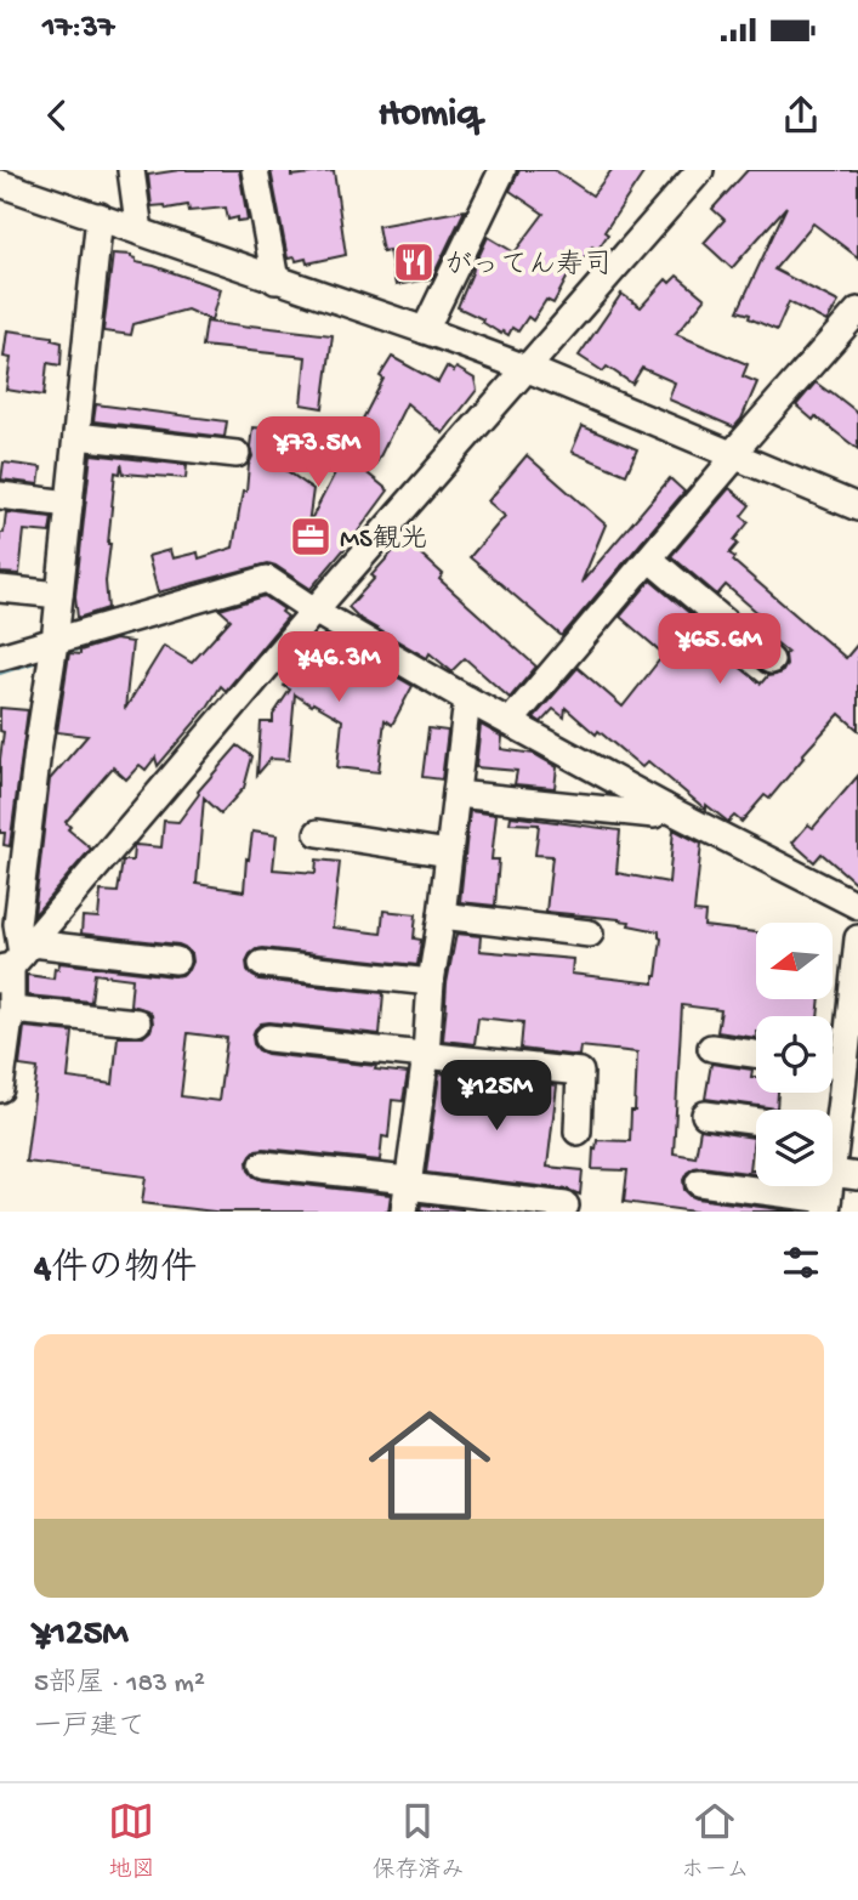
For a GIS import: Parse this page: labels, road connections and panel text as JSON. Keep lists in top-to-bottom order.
{
  "places": {
    "restaurant": ["がってん寿司"],
    "office": ["MS観光"]
  },
  "north": "left",
  "page": {
    "status": "17:37",
    "header": "Homiq",
    "price": [
      "¥73.5M",
      "¥65.6M",
      "¥46.3M",
      "¥125M"
    ],
    "heading": "4件の物件",
    "list": [
      {
        "name": "¥125M",
        "note": "5部屋 · 183 m² · 一戸建て"
      }
    ],
    "tabs": ["地図", "保存済み", "ホーム"]
  }
}
